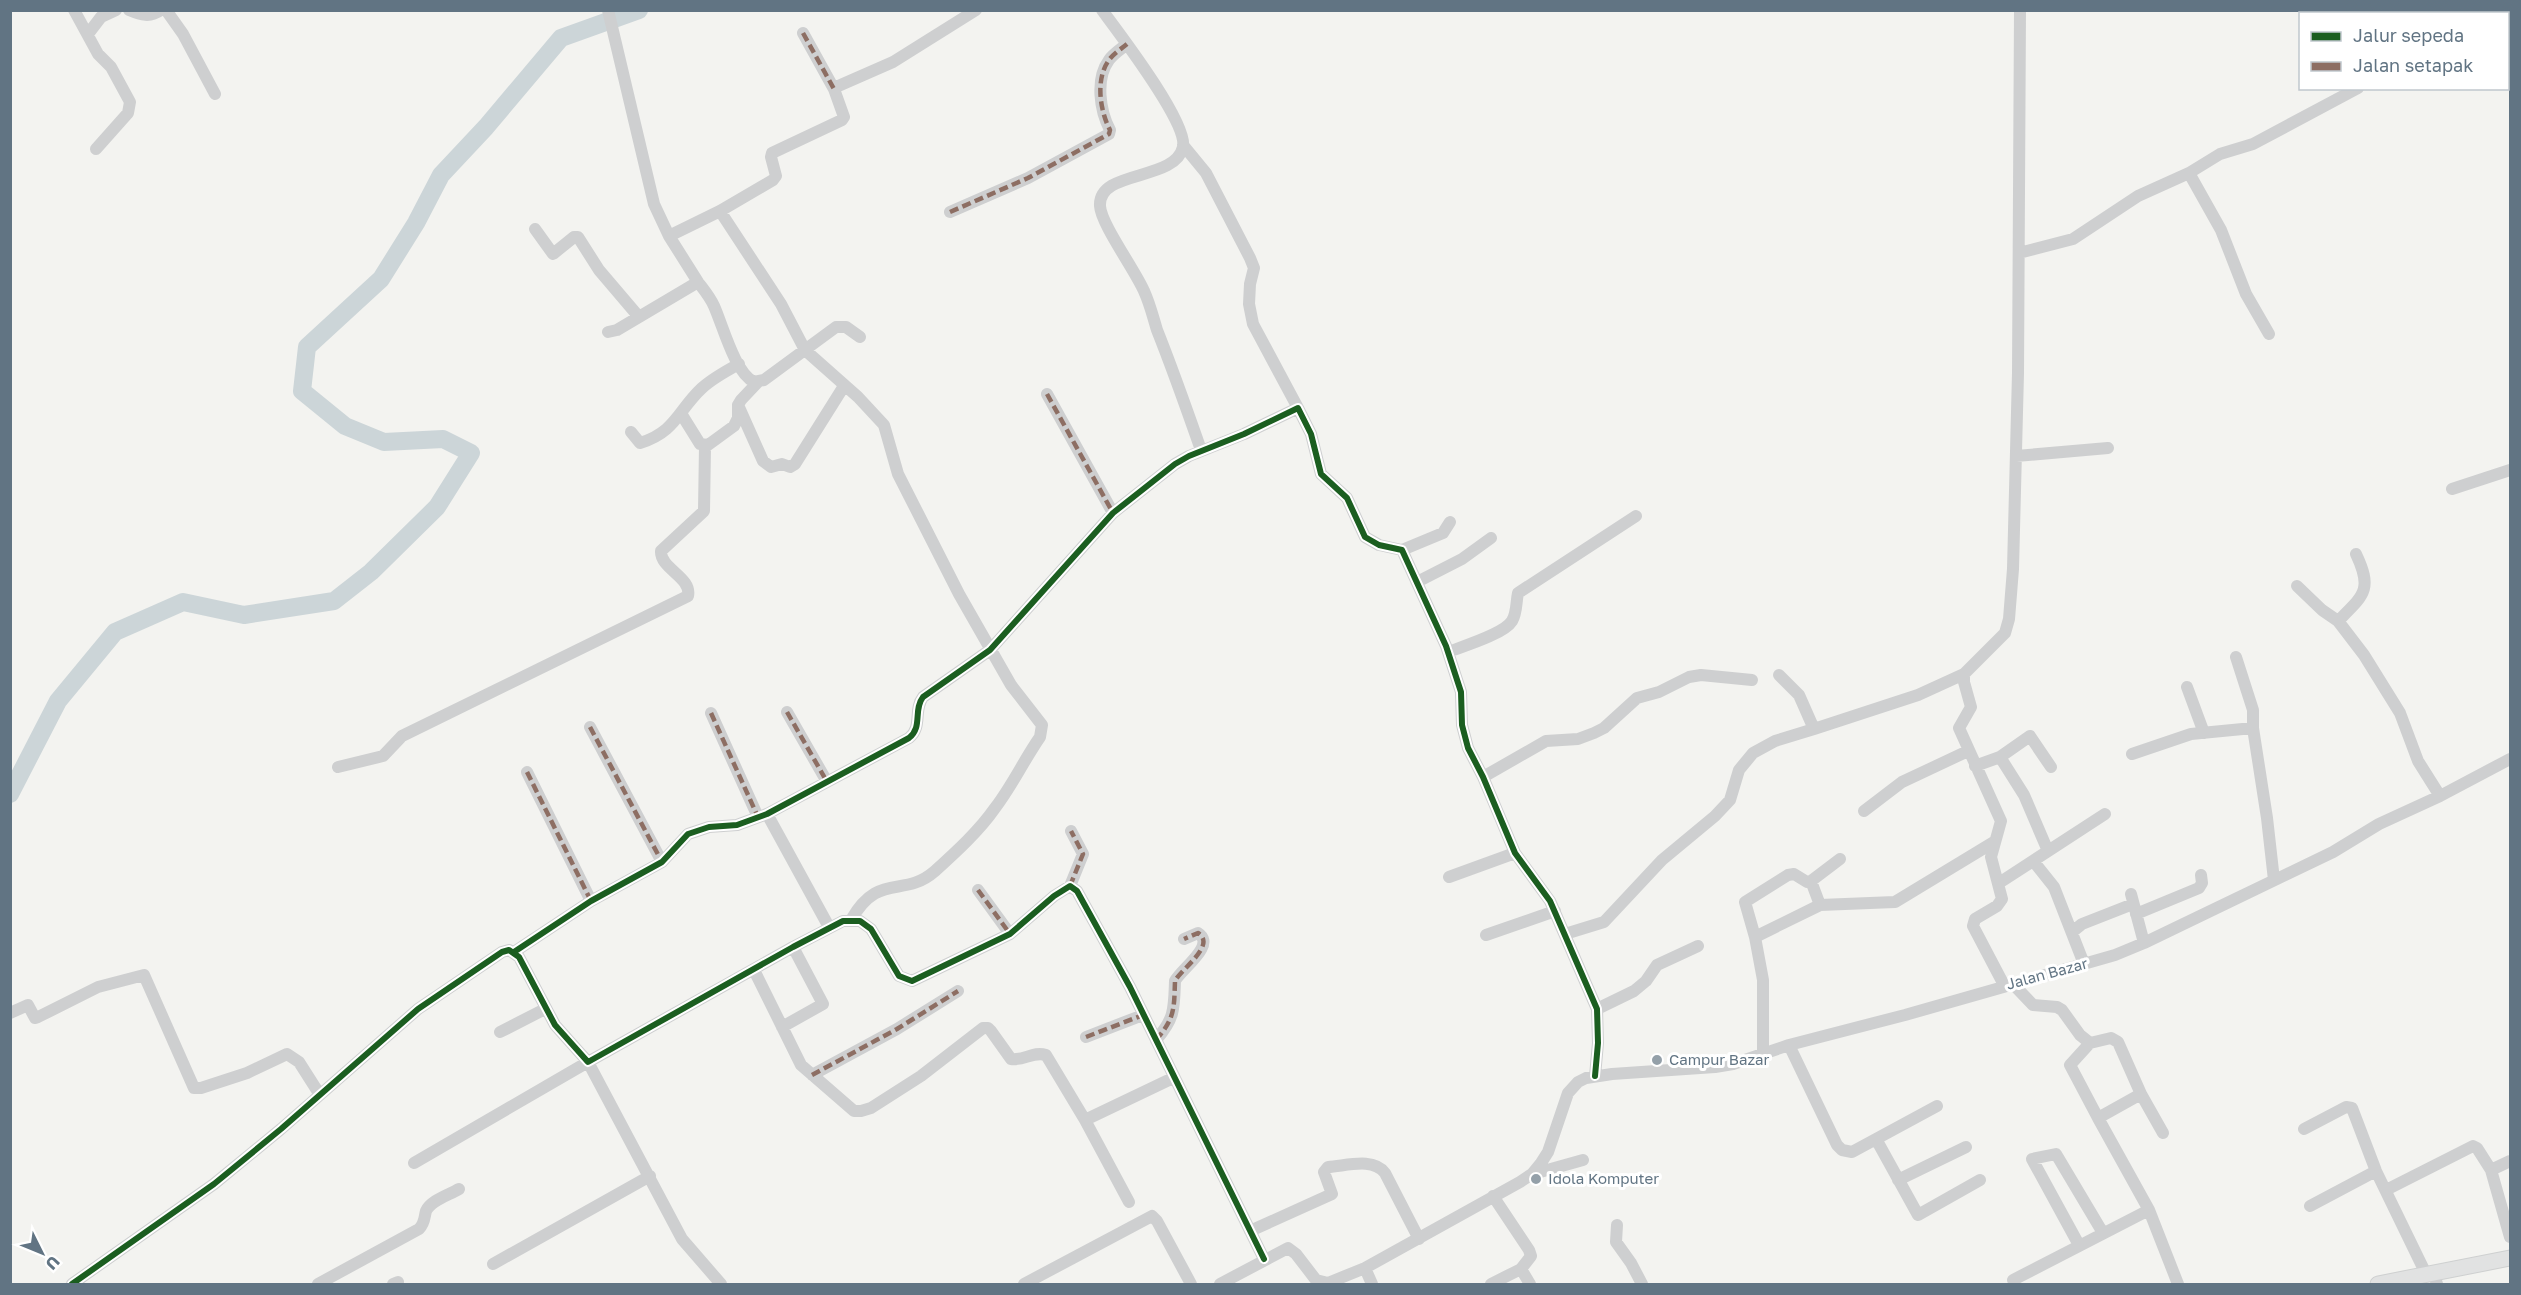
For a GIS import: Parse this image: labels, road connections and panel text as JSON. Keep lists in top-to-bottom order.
{
  "streets": {
    "street": ["Jalan Bazar"]
  },
  "places": ["Campur Bazar", "Idola Komputer"],
  "legend": ["Jalur sepeda", "Jalan setapak"],
  "north": "bottom right"
}
